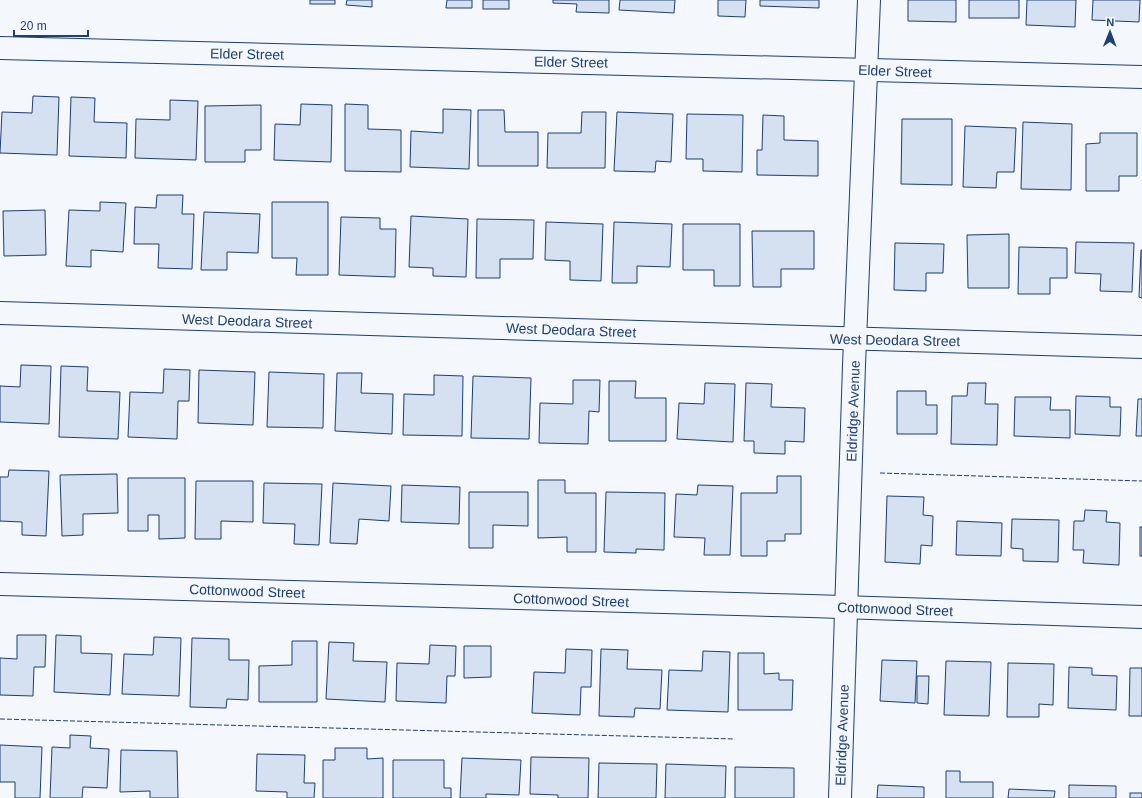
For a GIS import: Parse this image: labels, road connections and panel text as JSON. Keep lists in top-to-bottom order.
{
  "streets": {
    "street": [
      "Elder Street",
      "West Deodara Street",
      "Eldridge Avenue",
      "Cottonwood Street"
    ]
  },
  "crossings": [
    ["Elder Street", "Eldridge Avenue"],
    ["West Deodara Street", "Eldridge Avenue"],
    ["Eldridge Avenue", "Cottonwood Street"]
  ],
  "scale_bar": "20 m",
  "north": "top"
}
